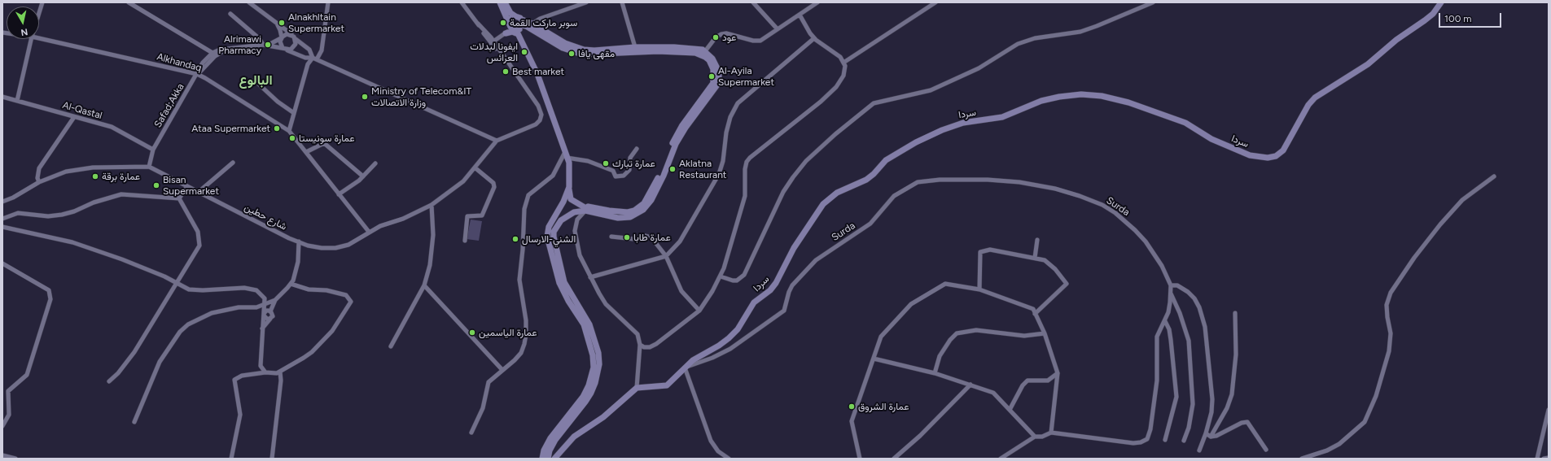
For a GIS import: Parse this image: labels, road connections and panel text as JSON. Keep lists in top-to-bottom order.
{
  "streets": {
    "main road": ["سردا"],
    "street": [
      "Alkhandaq",
      "Safad;Akka",
      "Al-Qastal",
      "Surda",
      "شارع حطين"
    ]
  },
  "crossings": [
    ["Alkhandaq", "Safad;Akka"],
    ["Alkhandaq", "شارع حطين"],
    ["Safad;Akka", "Al-Qastal"],
    ["Safad;Akka", "شارع حطين"],
    ["سردا", "Surda"]
  ],
  "districts": ["البالوع"],
  "places": [
    "Alnakhltain Supermarket",
    "سوبر ماركت القمة",
    "عود",
    "Alrimawi Pharmacy",
    "ايفونا لبدلات العرائس",
    "مقهى يافا",
    "Best market",
    "Al-Ayila Supermarket",
    "Ministry of Telecom&IT وزارة الاتصالات",
    "Ataa Supermarket",
    "عمارة سونيستا",
    "عمارة تبارك",
    "Aklatna Restaurant",
    "عمارة برقة",
    "Bisan Supermarket",
    "عمارة طابا",
    "الشني-الارسال",
    "عمارة الياسمين",
    "عمارة الشروق"
  ],
  "scale_bar": "100 m",
  "north": "bottom"
}
